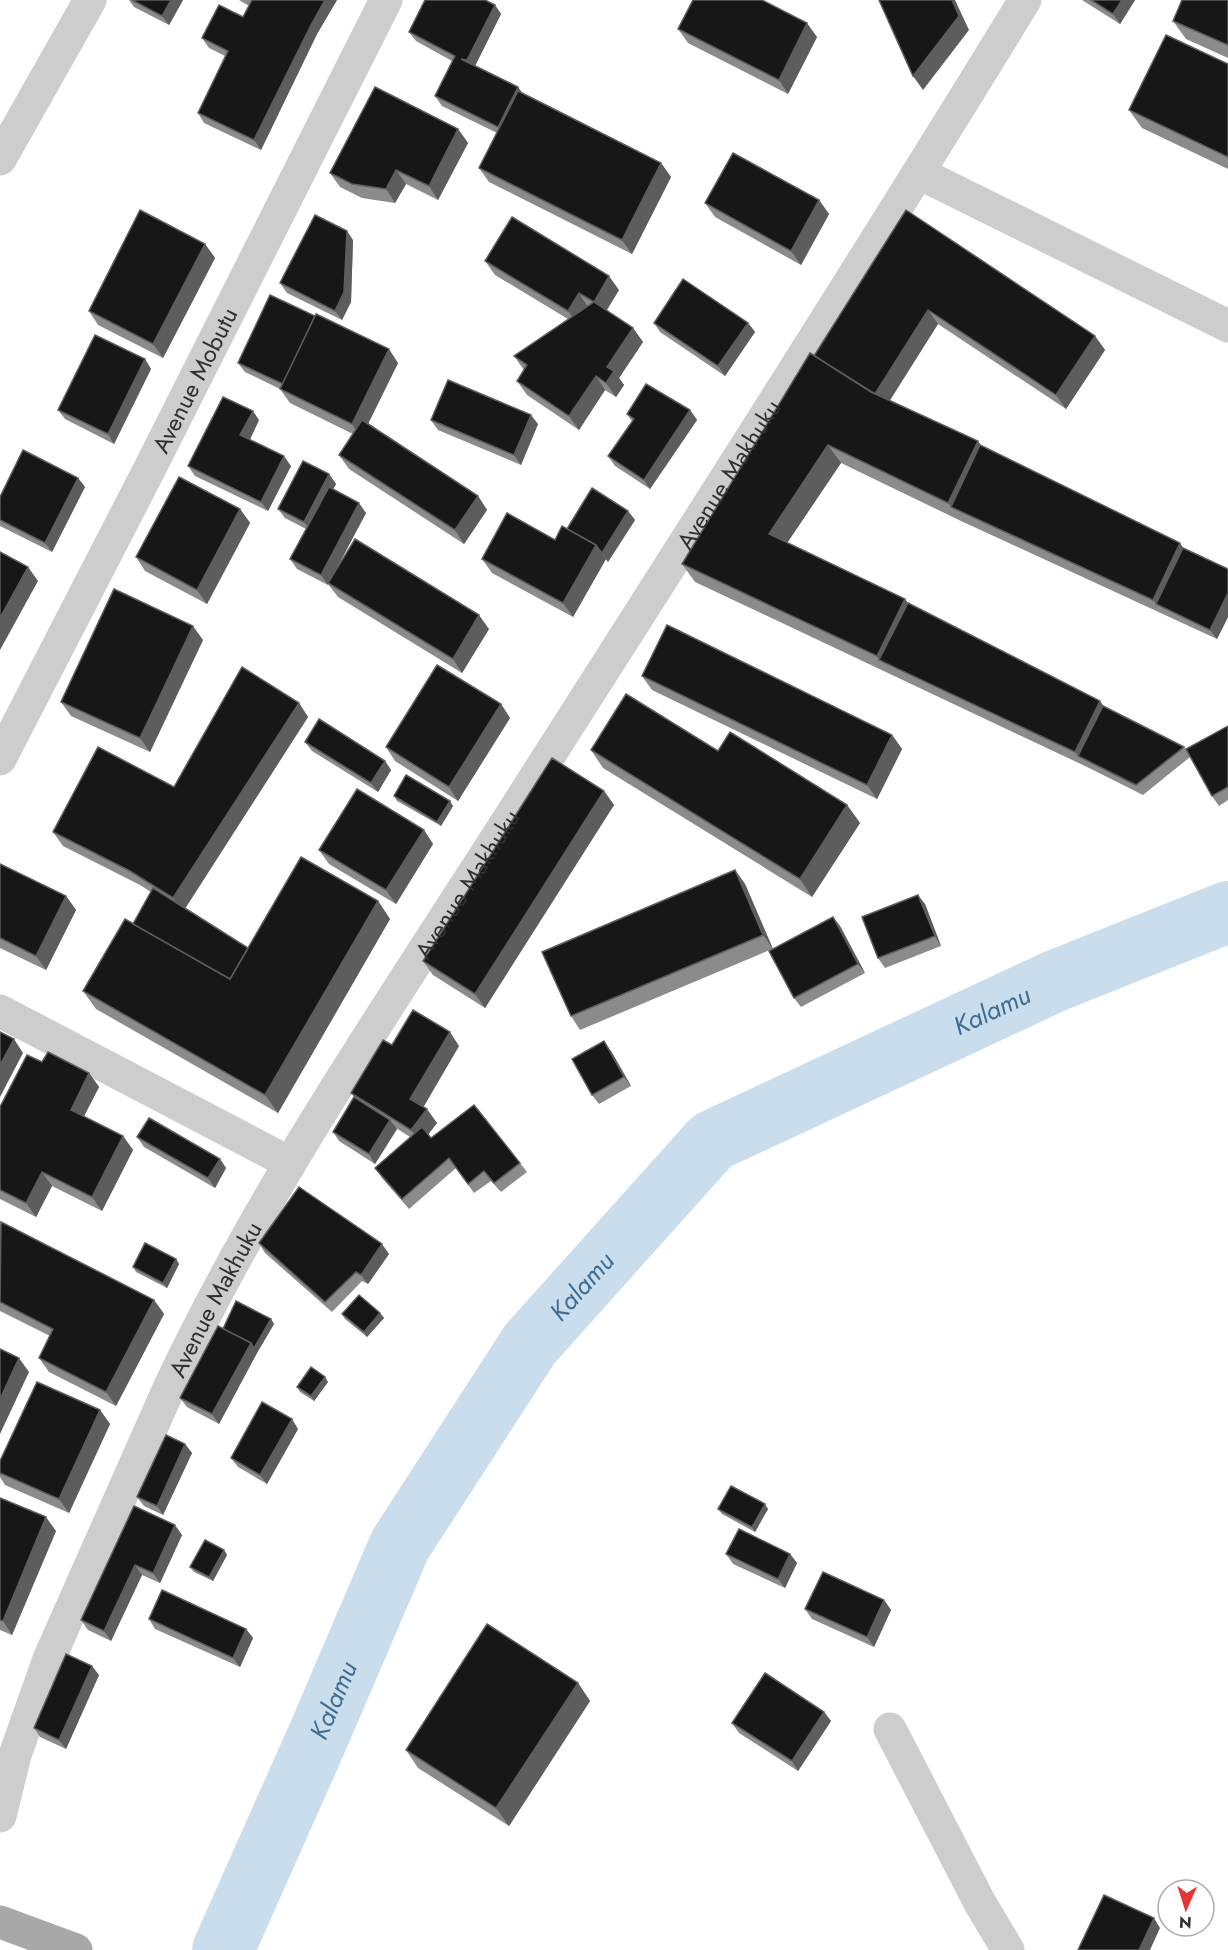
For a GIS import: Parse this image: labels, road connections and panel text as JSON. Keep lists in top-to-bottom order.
{
  "streets": {
    "street": ["Avenue Mobutu", "Avenue Makhuku"]
  },
  "water": ["Kalamu"],
  "north": "bottom"
}
